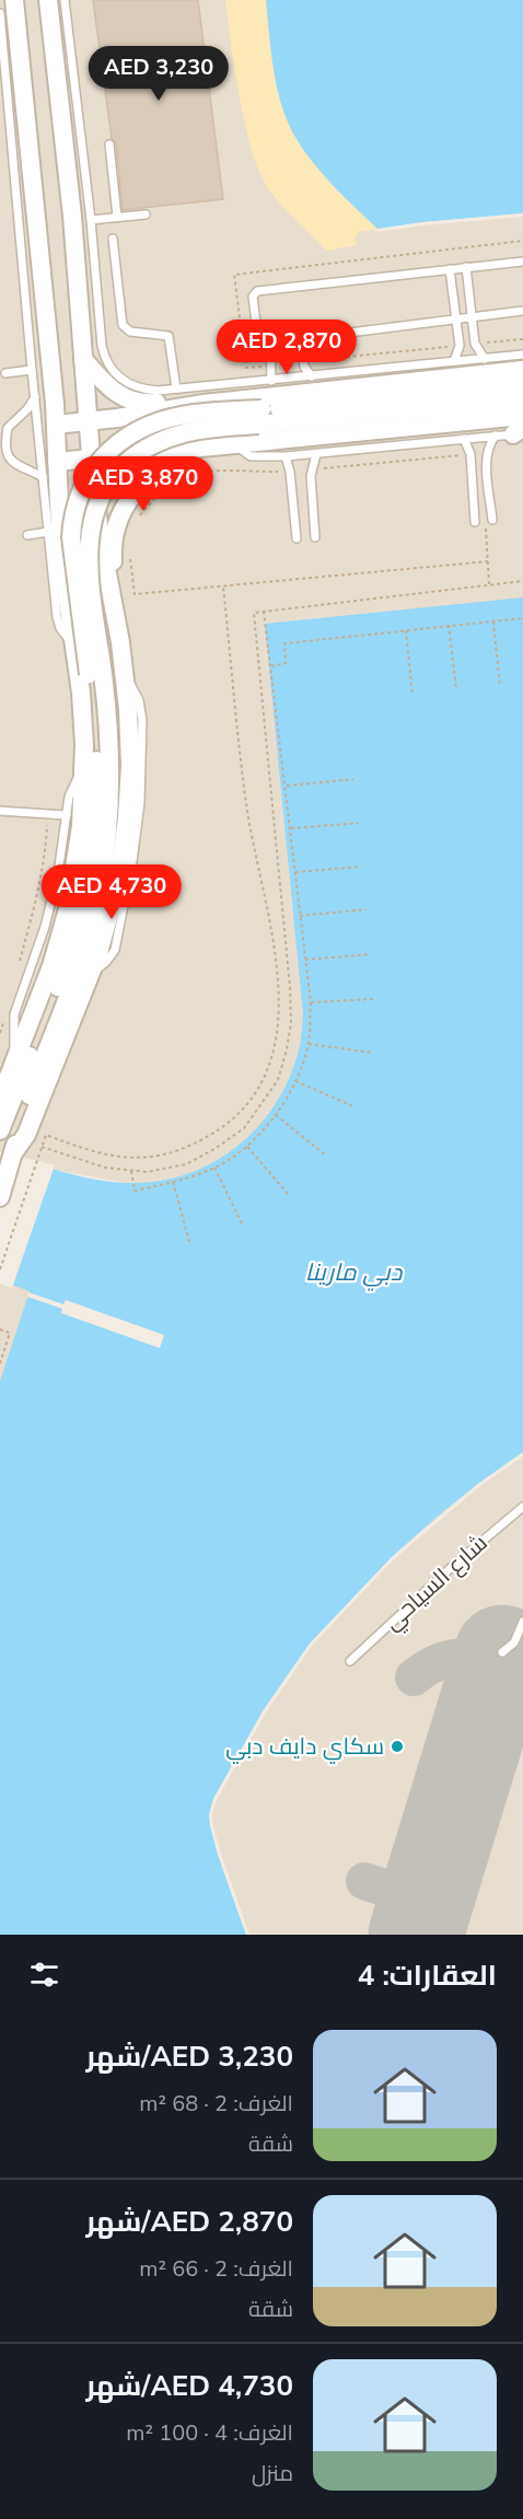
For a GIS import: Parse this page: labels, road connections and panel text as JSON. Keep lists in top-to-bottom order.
{
  "streets": {
    "lane": ["شارع السياحي"]
  },
  "water": ["دبي مارينا"],
  "places": ["سكاي دايف دبي"],
  "page": {
    "price": [
      "AED 3,230",
      "AED 2,870",
      "AED 3,870",
      "AED 4,730"
    ],
    "heading": "العقارات: 4",
    "list": [
      {
        "name": "AED 3,230/شهر",
        "note": "الغرف: 2 · 68 m² · شقة"
      },
      {
        "name": "AED 2,870/شهر",
        "note": "الغرف: 2 · 66 m² · شقة"
      },
      {
        "name": "AED 4,730/شهر",
        "note": "الغرف: 4 · 100 m² · منزل"
      }
    ]
  }
}
